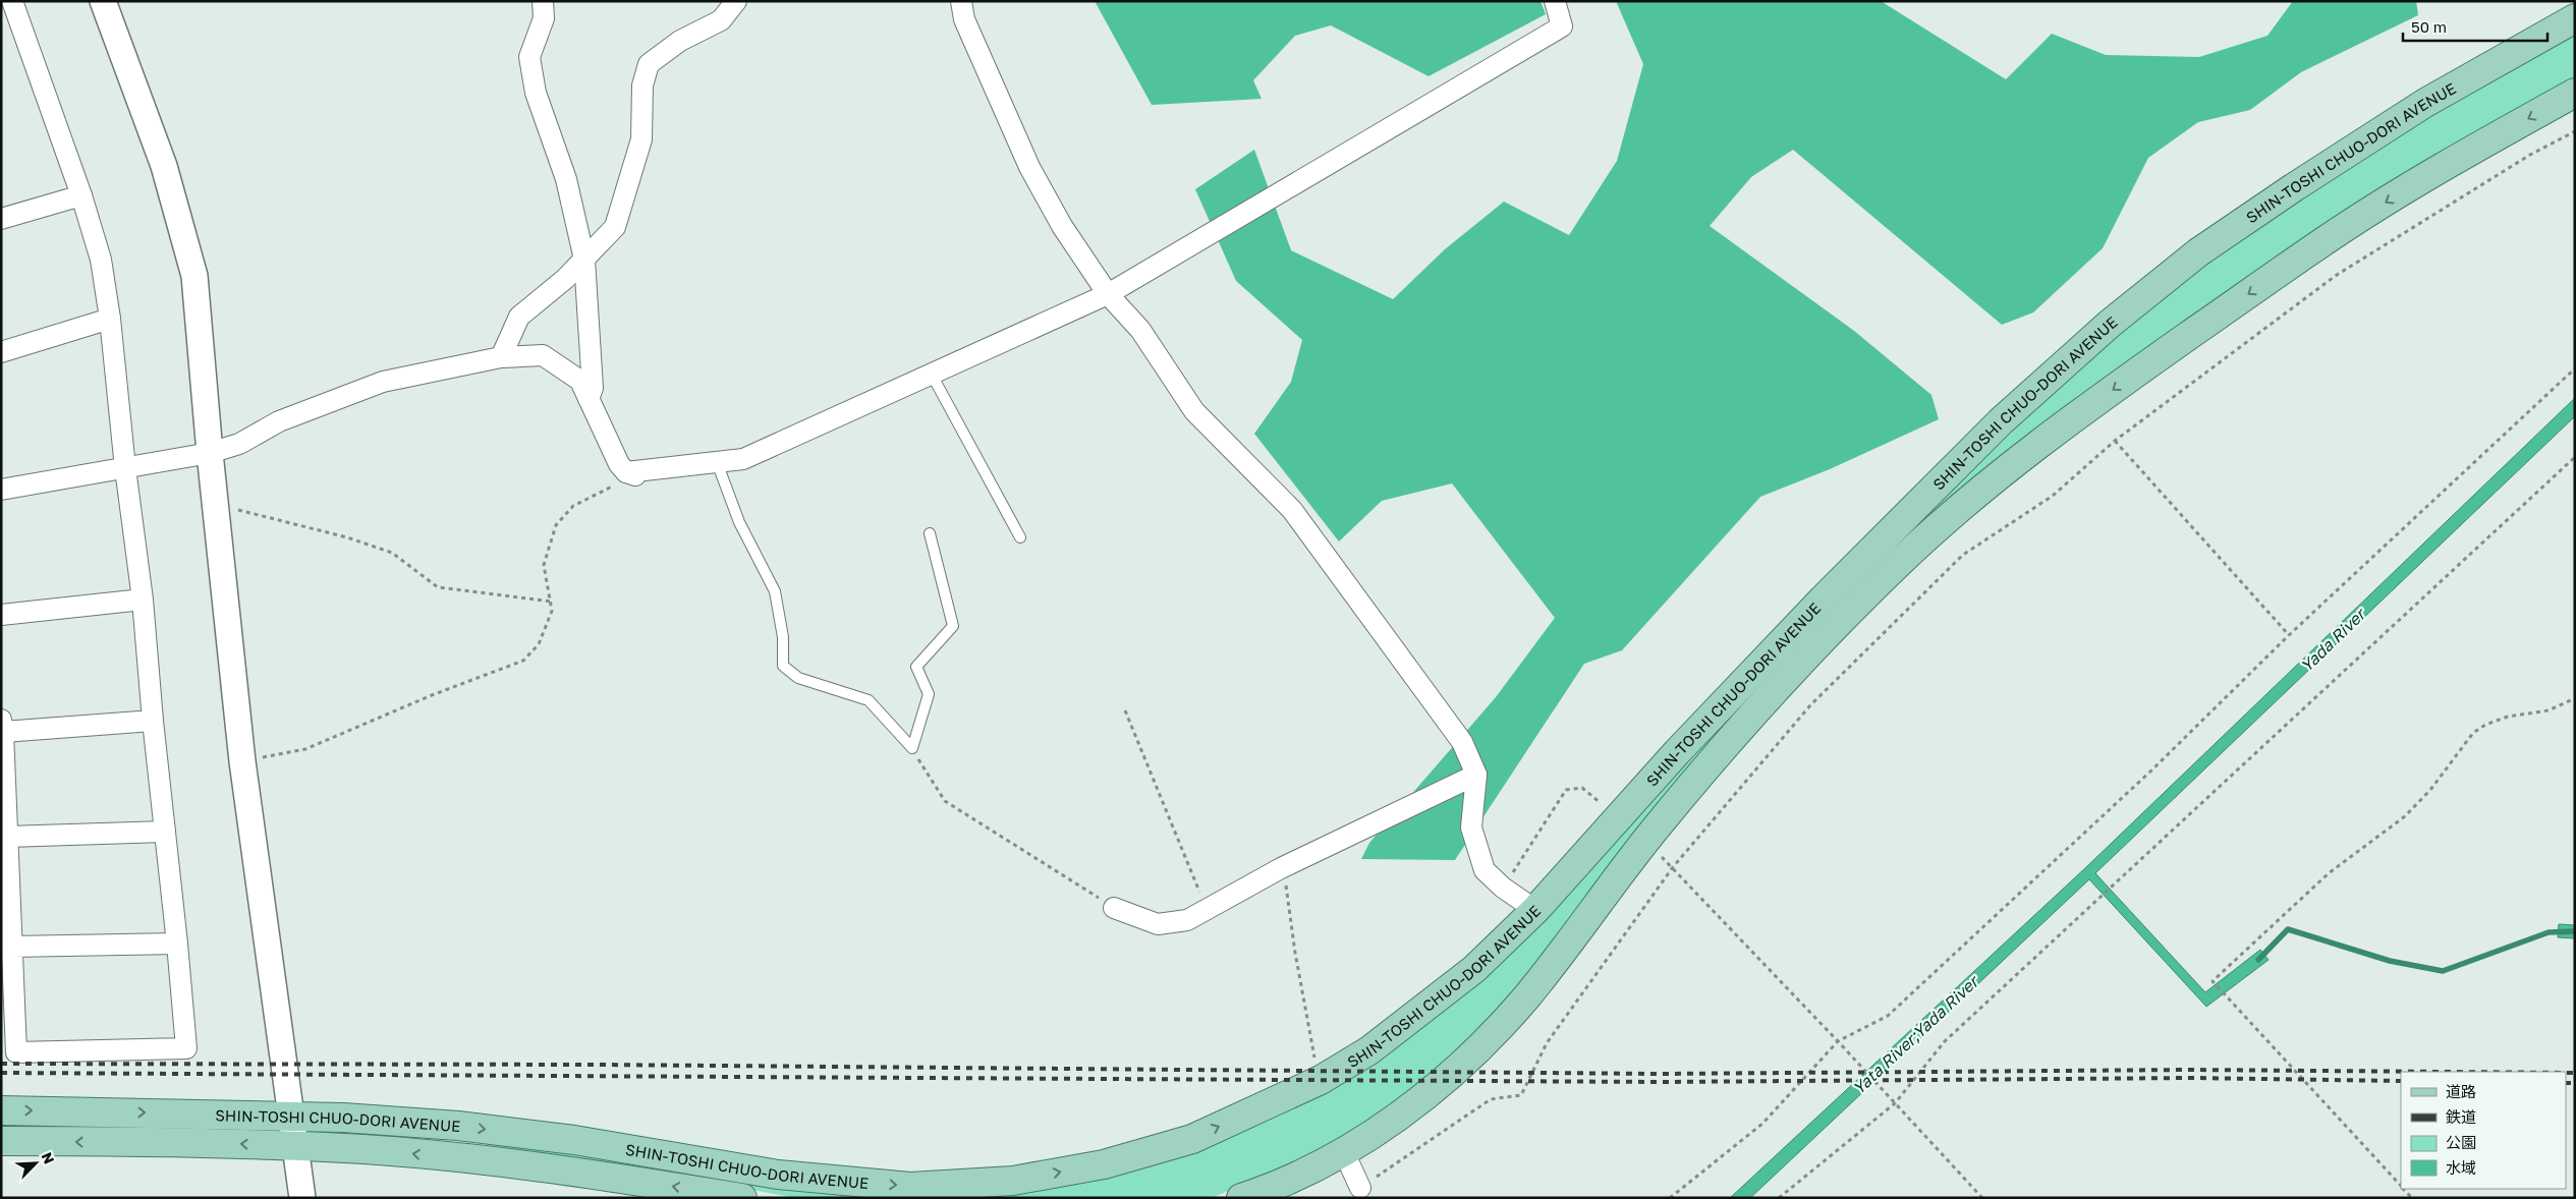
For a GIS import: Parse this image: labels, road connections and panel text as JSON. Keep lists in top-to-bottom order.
{
  "streets": {
    "main road": ["SHIN-TOSHI CHUO-DORI AVENUE"]
  },
  "water": ["Yada River", "Yata River;Yada River"],
  "legend": [
    "道路",
    "鉄道",
    "公園",
    "水域"
  ],
  "scale_bar": "50 m",
  "north": "top right"
}
